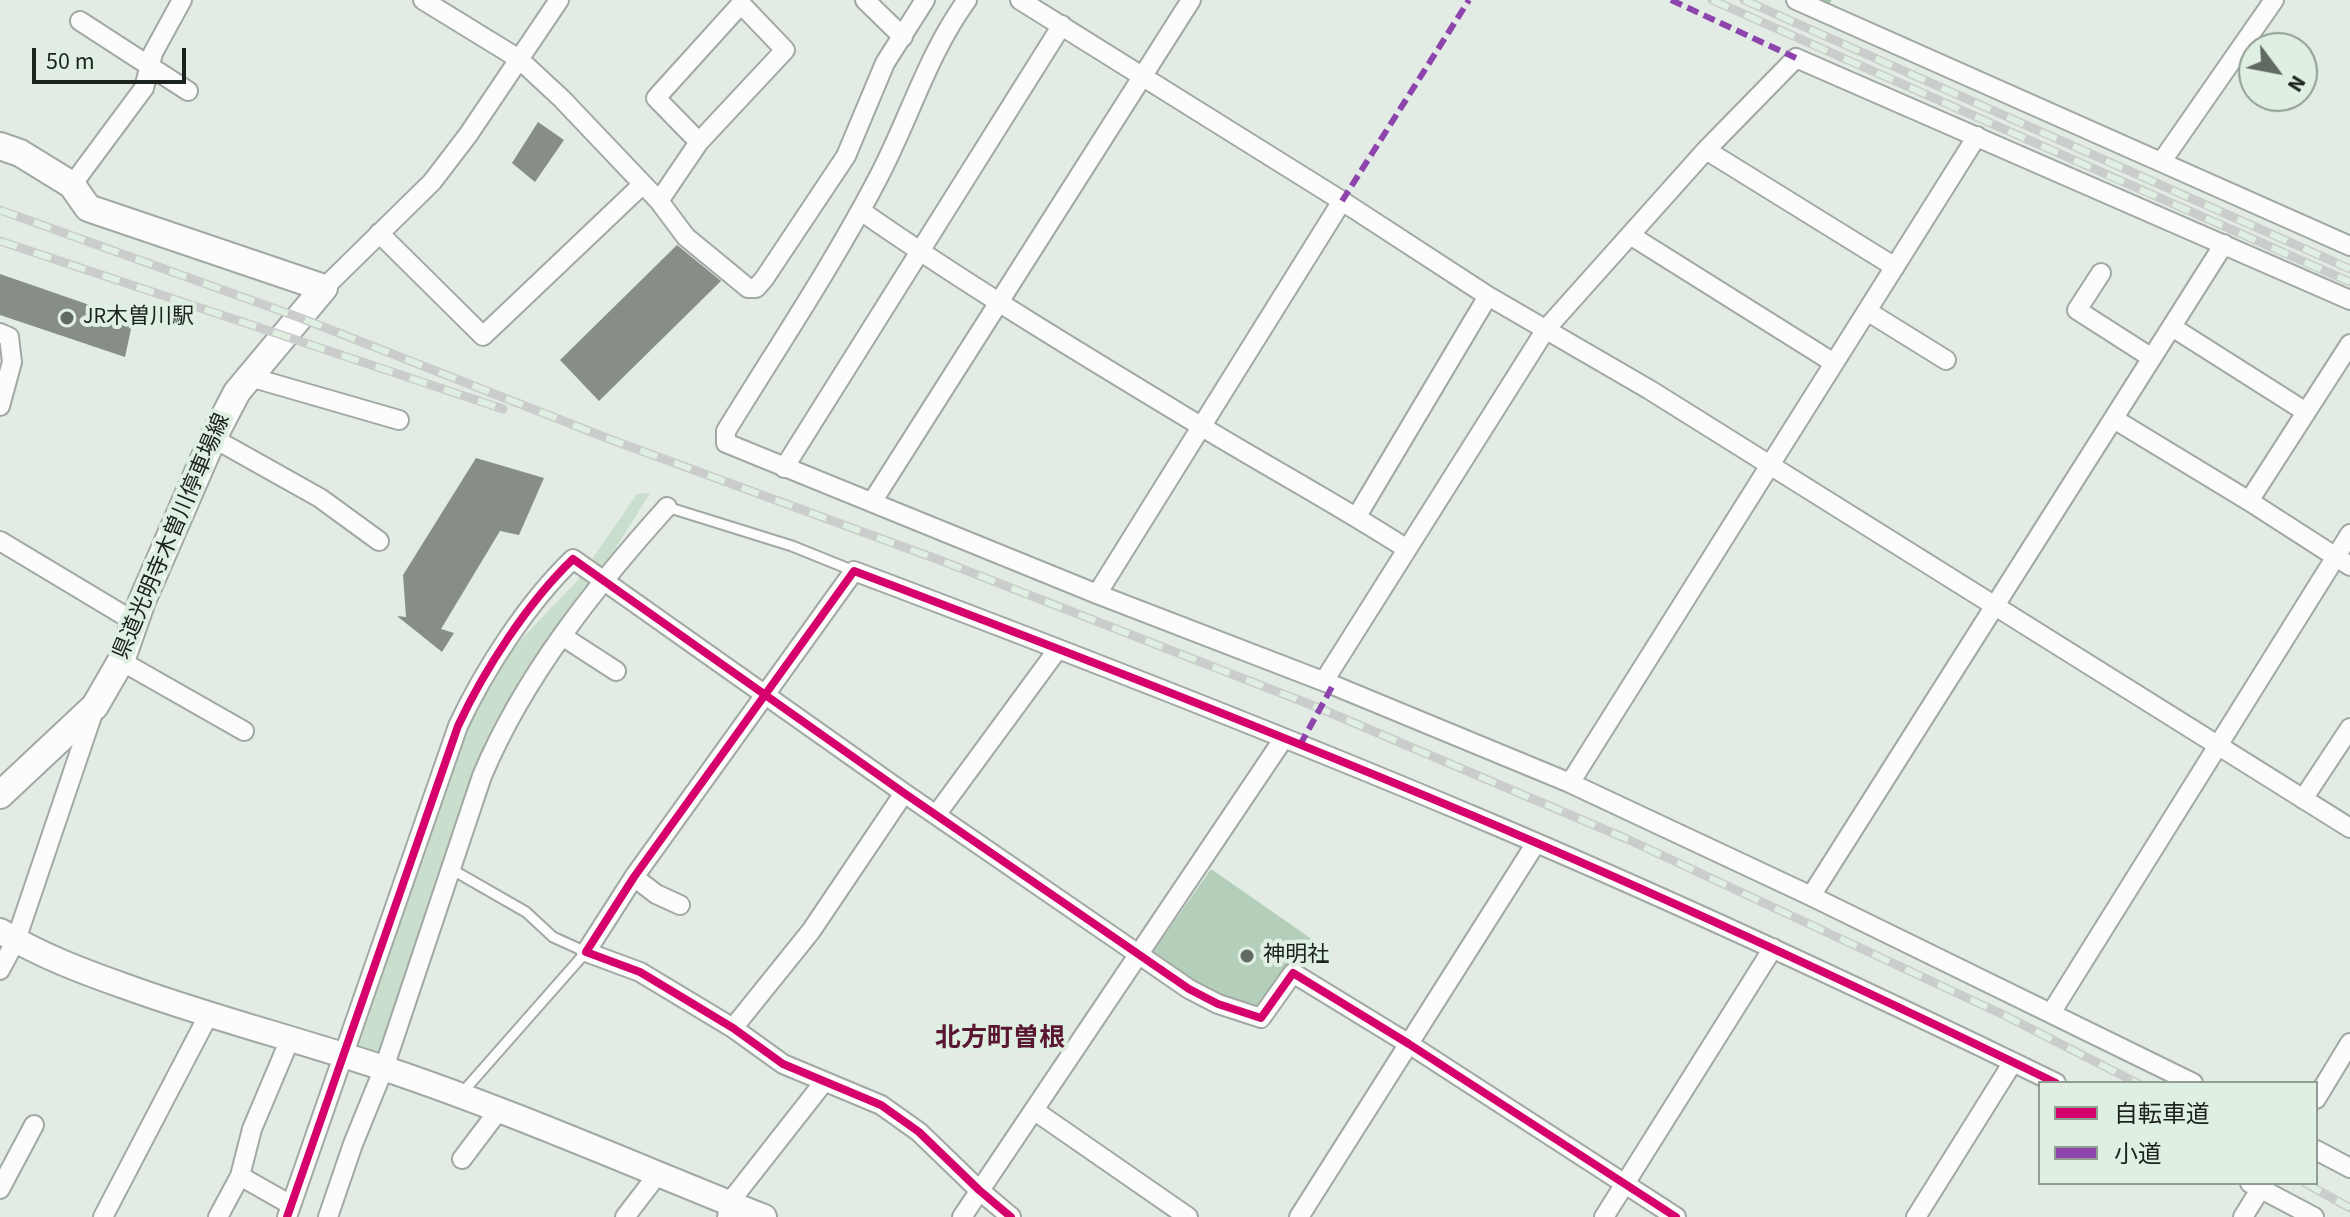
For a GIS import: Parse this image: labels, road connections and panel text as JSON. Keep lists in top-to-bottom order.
{
  "streets": {
    "main road": ["県道光明寺木曽川停車場線"]
  },
  "districts": ["北方町曽根"],
  "places": ["JR木曽川駅", "神明社"],
  "legend": ["自転車道", "小道"],
  "scale_bar": "50 m",
  "north": "bottom right"
}
